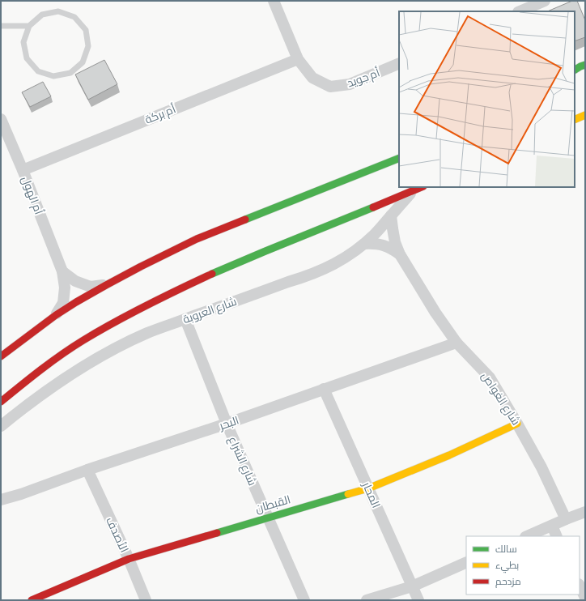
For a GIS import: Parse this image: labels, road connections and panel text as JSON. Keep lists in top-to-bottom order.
{
  "streets": {
    "street": [
      "أم جويد",
      "أم بركة",
      "أم الهول",
      "شارع العروبة",
      "شارع الغواص",
      "البحر",
      "شارع الشراع",
      "المحار",
      "القبطان",
      "الأصدف"
    ]
  },
  "crossings": [
    ["أم جويد", "أم بركة"],
    ["أم بركة", "أم الهول"],
    ["شارع العروبة", "شارع الغواص"],
    ["شارع العروبة", "شارع الشراع"],
    ["شارع الغواص", "البحر"],
    ["شارع الغواص", "القبطان"],
    ["البحر", "شارع الشراع"],
    ["البحر", "المحار"],
    ["البحر", "الأصدف"],
    ["شارع الشراع", "القبطان"],
    ["المحار", "القبطان"],
    ["القبطان", "الأصدف"]
  ],
  "legend": ["سالك", "بطيء", "مزدحم"]
}
